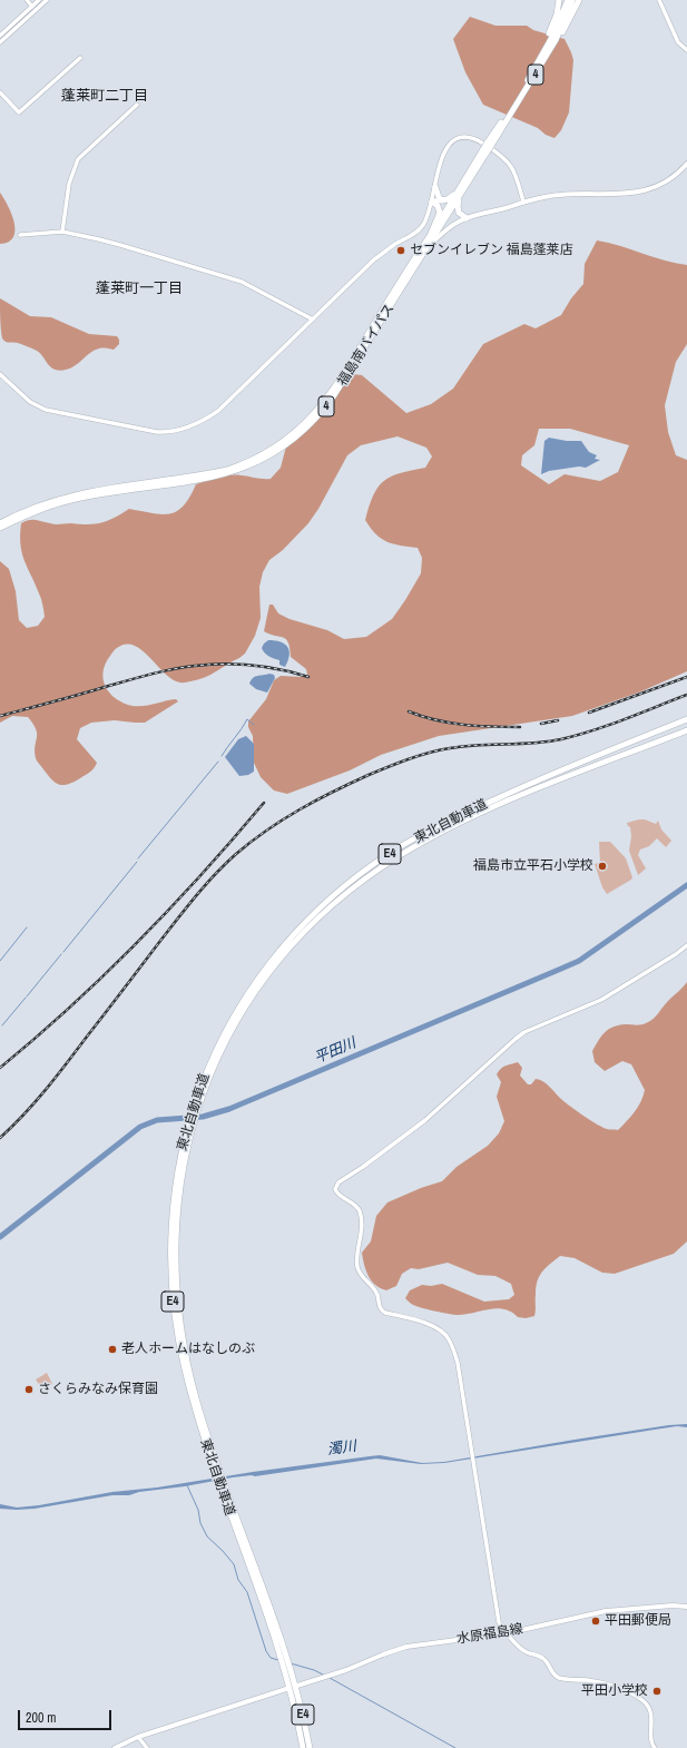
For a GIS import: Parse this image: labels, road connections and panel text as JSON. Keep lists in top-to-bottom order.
{
  "streets": {
    "highway": [
      "4",
      "福島南バイパス",
      "東北自動車道",
      "E4"
    ],
    "main road": ["水原福島線"]
  },
  "crossings": [
    ["東北自動車道", "水原福島線"]
  ],
  "districts": ["蓬莱町二丁目", "蓬莱町一丁目"],
  "water": ["平田川", "濁川"],
  "places": [
    "セブンイレブン 福島蓬莱店",
    "福島市立平石小学校",
    "老人ホームはなしのぶ",
    "さくらみなみ保育園",
    "平田郵便局",
    "平田小学校"
  ],
  "scale_bar": "200 m"
}
